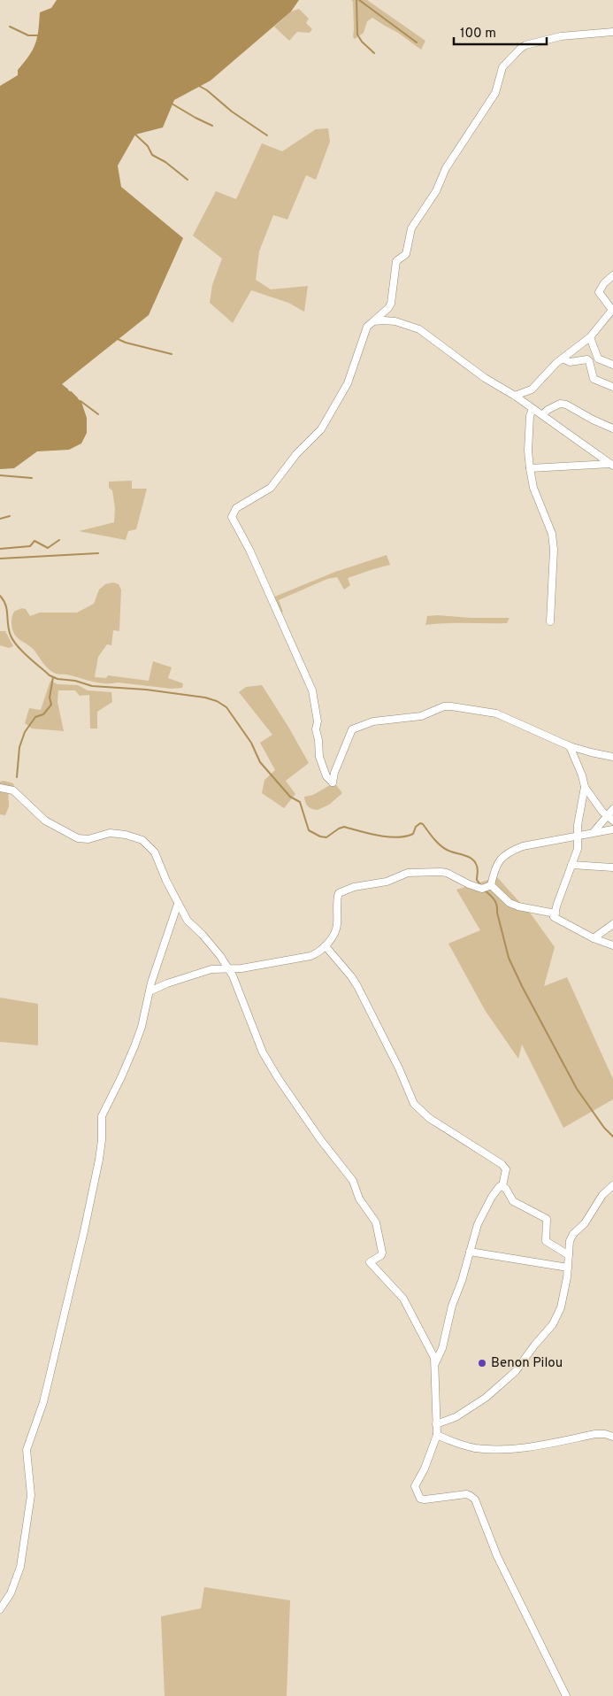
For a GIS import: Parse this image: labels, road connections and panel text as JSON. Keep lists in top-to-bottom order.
{
  "places": ["Benon Pilou"],
  "scale_bar": "100 m"
}
